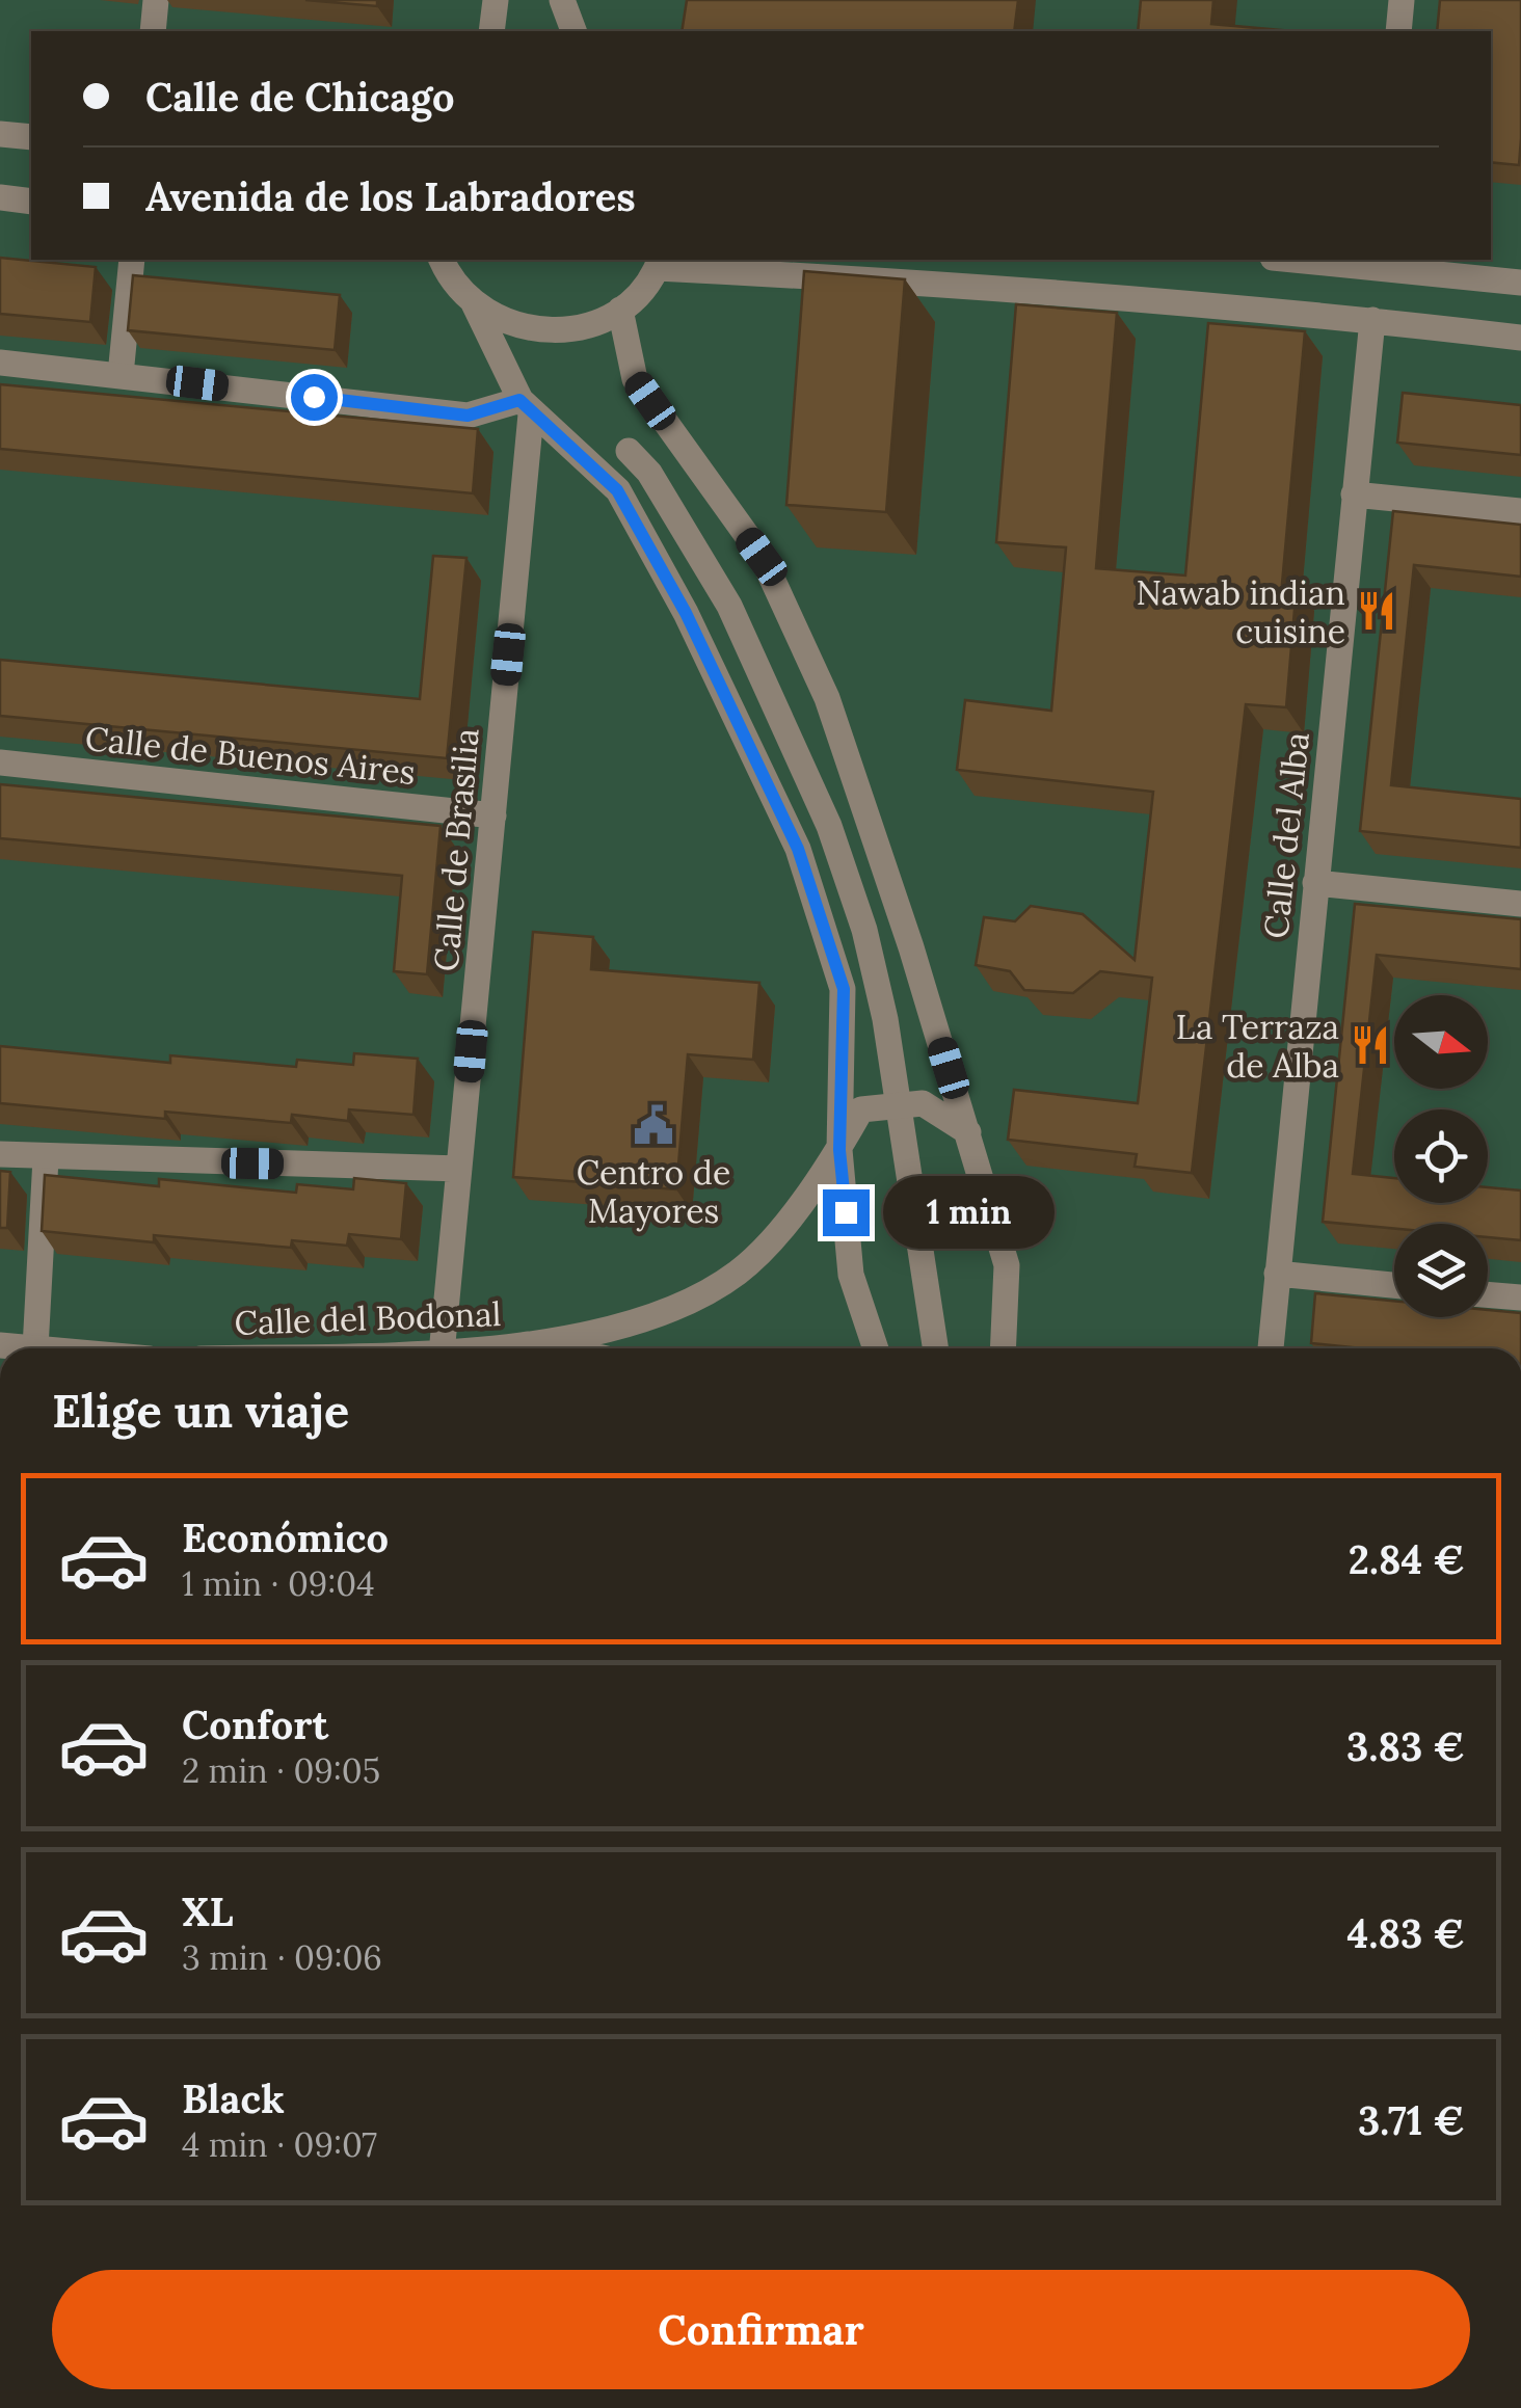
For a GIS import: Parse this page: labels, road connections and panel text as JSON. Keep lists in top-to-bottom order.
{
  "streets": {
    "street": [
      "Calle de Buenos Aires",
      "Calle del Alba",
      "Calle de Brasilia",
      "Calle del Bodonal"
    ]
  },
  "crossings": [
    ["Calle de Buenos Aires", "Calle de Brasilia"]
  ],
  "places": {
    "restaurant": ["Nawab indian cuisine", "La Terraza de Alba"],
    "public building": ["Centro de Mayores"]
  },
  "north": "right",
  "page": {
    "banner": ["Calle de Chicago", "Avenida de los Labradores"],
    "bubble": "1 min",
    "heading": "Elige un viaje",
    "list": [
      {
        "name": "Económico",
        "note": "1 min · 09:04",
        "value": "2.84 €"
      },
      {
        "name": "Confort",
        "note": "2 min · 09:05",
        "value": "3.83 €"
      },
      {
        "name": "XL",
        "note": "3 min · 09:06",
        "value": "4.83 €"
      },
      {
        "name": "Black",
        "note": "4 min · 09:07",
        "value": "3.71 €"
      }
    ],
    "buttons": "Confirmar"
  }
}
